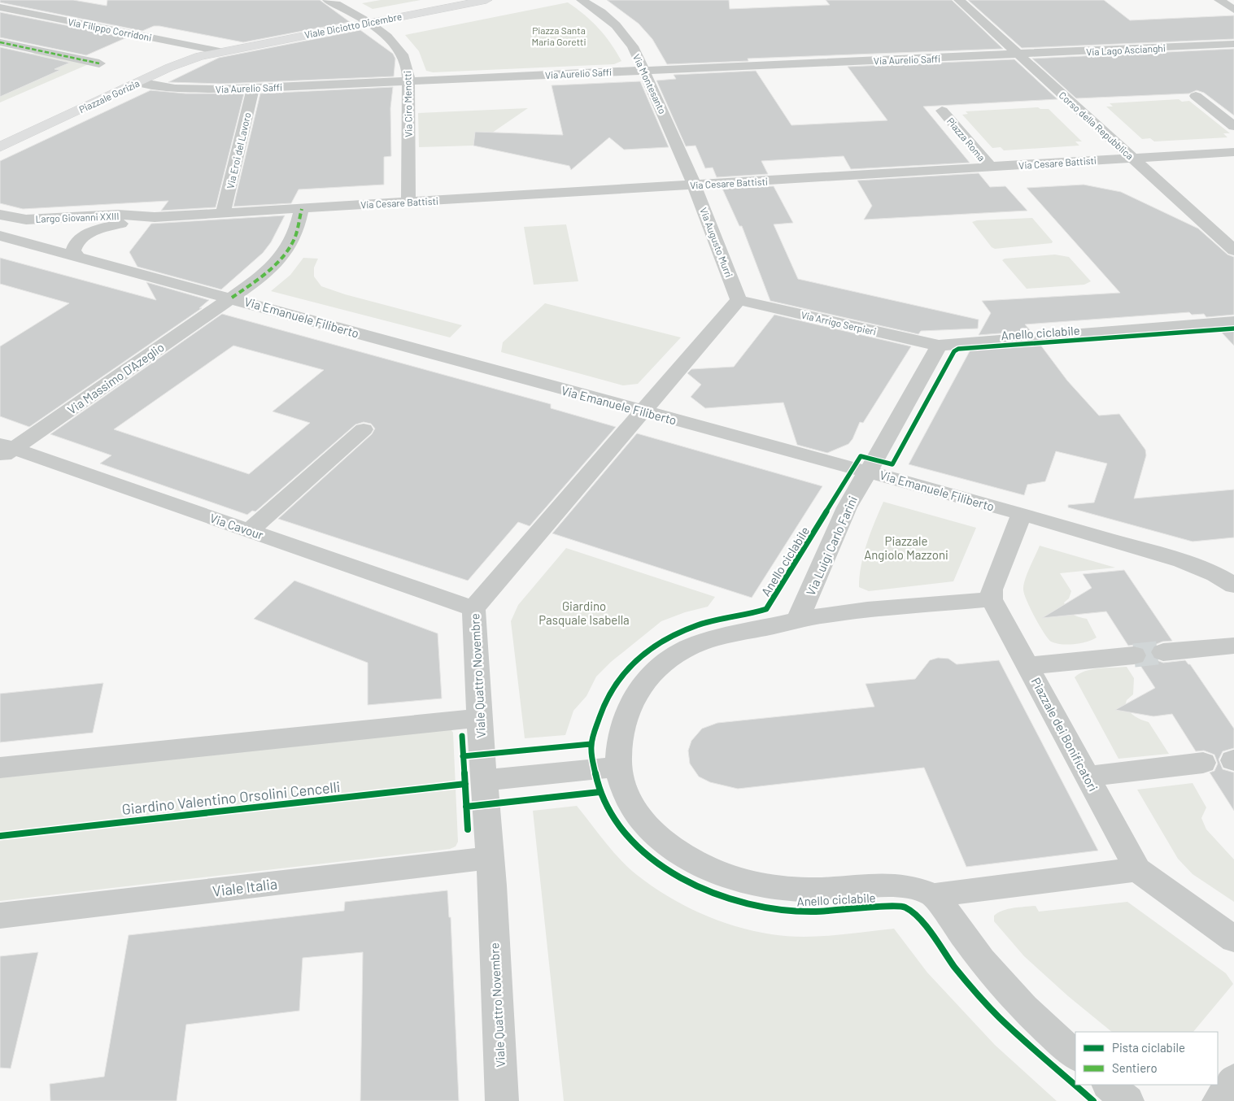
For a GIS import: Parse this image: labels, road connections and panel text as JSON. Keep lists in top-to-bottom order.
{
  "streets": {
    "main road": ["Viale Diciotto Dicembre", "Piazzale Gorizia"],
    "street": [
      "Via Filippo Corridoni",
      "Via Lago Ascianghi",
      "Via Aurelio Saffi",
      "Via Montesanto",
      "Via Ciro Menotti",
      "Corso della Repubblica",
      "Piazza Roma",
      "Via Eroi del Lavoro",
      "Via Cesare Battisti",
      "Largo Giovanni XXIII",
      "Via Augusto Murri",
      "Via Emanuele Filiberto",
      "Via Arrigo Serpieri",
      "Via Massimo D'Azeglio",
      "Via Cavour",
      "Via Luigi Carlo Farini",
      "Viale Quattro Novembre",
      "Piazzale dei Bonificatori",
      "Viale Italia"
    ],
    "cycle path": ["Anello ciclabile", "Giardino Valentino Orsolini Cencelli"]
  },
  "crossings": [
    ["Viale Diciotto Dicembre", "Via Filippo Corridoni"],
    ["Viale Diciotto Dicembre", "Piazzale Gorizia"],
    ["Viale Diciotto Dicembre", "Via Ciro Menotti"],
    ["Via Filippo Corridoni", "Piazzale Gorizia"],
    ["Via Lago Ascianghi", "Via Aurelio Saffi"],
    ["Via Lago Ascianghi", "Corso della Repubblica"],
    ["Via Aurelio Saffi", "Via Montesanto"],
    ["Via Aurelio Saffi", "Piazzale Gorizia"],
    ["Via Aurelio Saffi", "Via Ciro Menotti"],
    ["Via Aurelio Saffi", "Corso della Repubblica"],
    ["Via Aurelio Saffi", "Via Eroi del Lavoro"],
    ["Via Montesanto", "Via Cesare Battisti"],
    ["Via Montesanto", "Via Augusto Murri"],
    ["Via Ciro Menotti", "Via Cesare Battisti"],
    ["Corso della Repubblica", "Via Cesare Battisti"],
    ["Piazza Roma", "Via Cesare Battisti"],
    ["Via Eroi del Lavoro", "Via Cesare Battisti"],
    ["Via Eroi del Lavoro", "Largo Giovanni XXIII"],
    ["Via Cesare Battisti", "Largo Giovanni XXIII"],
    ["Via Cesare Battisti", "Via Augusto Murri"],
    ["Via Cesare Battisti", "Via Massimo D'Azeglio"],
    ["Largo Giovanni XXIII", "Via Emanuele Filiberto"],
    ["Via Augusto Murri", "Via Arrigo Serpieri"],
    ["Via Augusto Murri", "Viale Quattro Novembre"],
    ["Via Emanuele Filiberto", "Via Massimo D'Azeglio"],
    ["Via Emanuele Filiberto", "Via Luigi Carlo Farini"],
    ["Via Emanuele Filiberto", "Viale Quattro Novembre"],
    ["Via Arrigo Serpieri", "Via Luigi Carlo Farini"],
    ["Via Arrigo Serpieri", "Viale Quattro Novembre"],
    ["Via Massimo D'Azeglio", "Via Cavour"],
    ["Via Cavour", "Viale Quattro Novembre"],
    ["Viale Quattro Novembre", "Viale Italia"]
  ],
  "parks": ["Piazza Santa Maria Goretti", "Piazzale Angiolo Mazzoni", "Giardino Pasquale Isabella"],
  "legend": ["Pista ciclabile", "Sentiero"]
}
